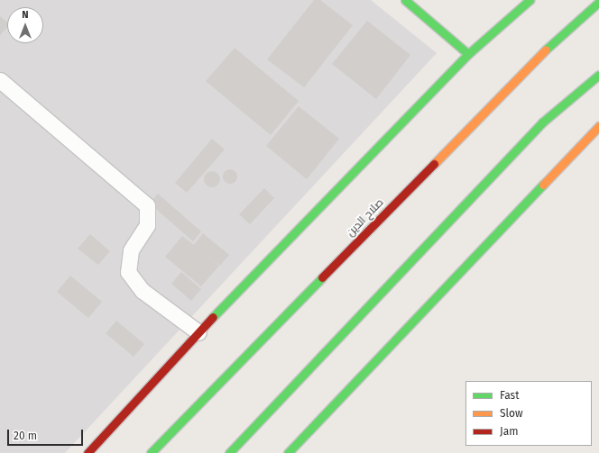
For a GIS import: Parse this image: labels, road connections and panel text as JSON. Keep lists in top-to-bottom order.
{
  "streets": {
    "main road": ["صلاح الدين"]
  },
  "legend": ["Fast", "Slow", "Jam"],
  "scale_bar": "20 m",
  "north": "top"
}
